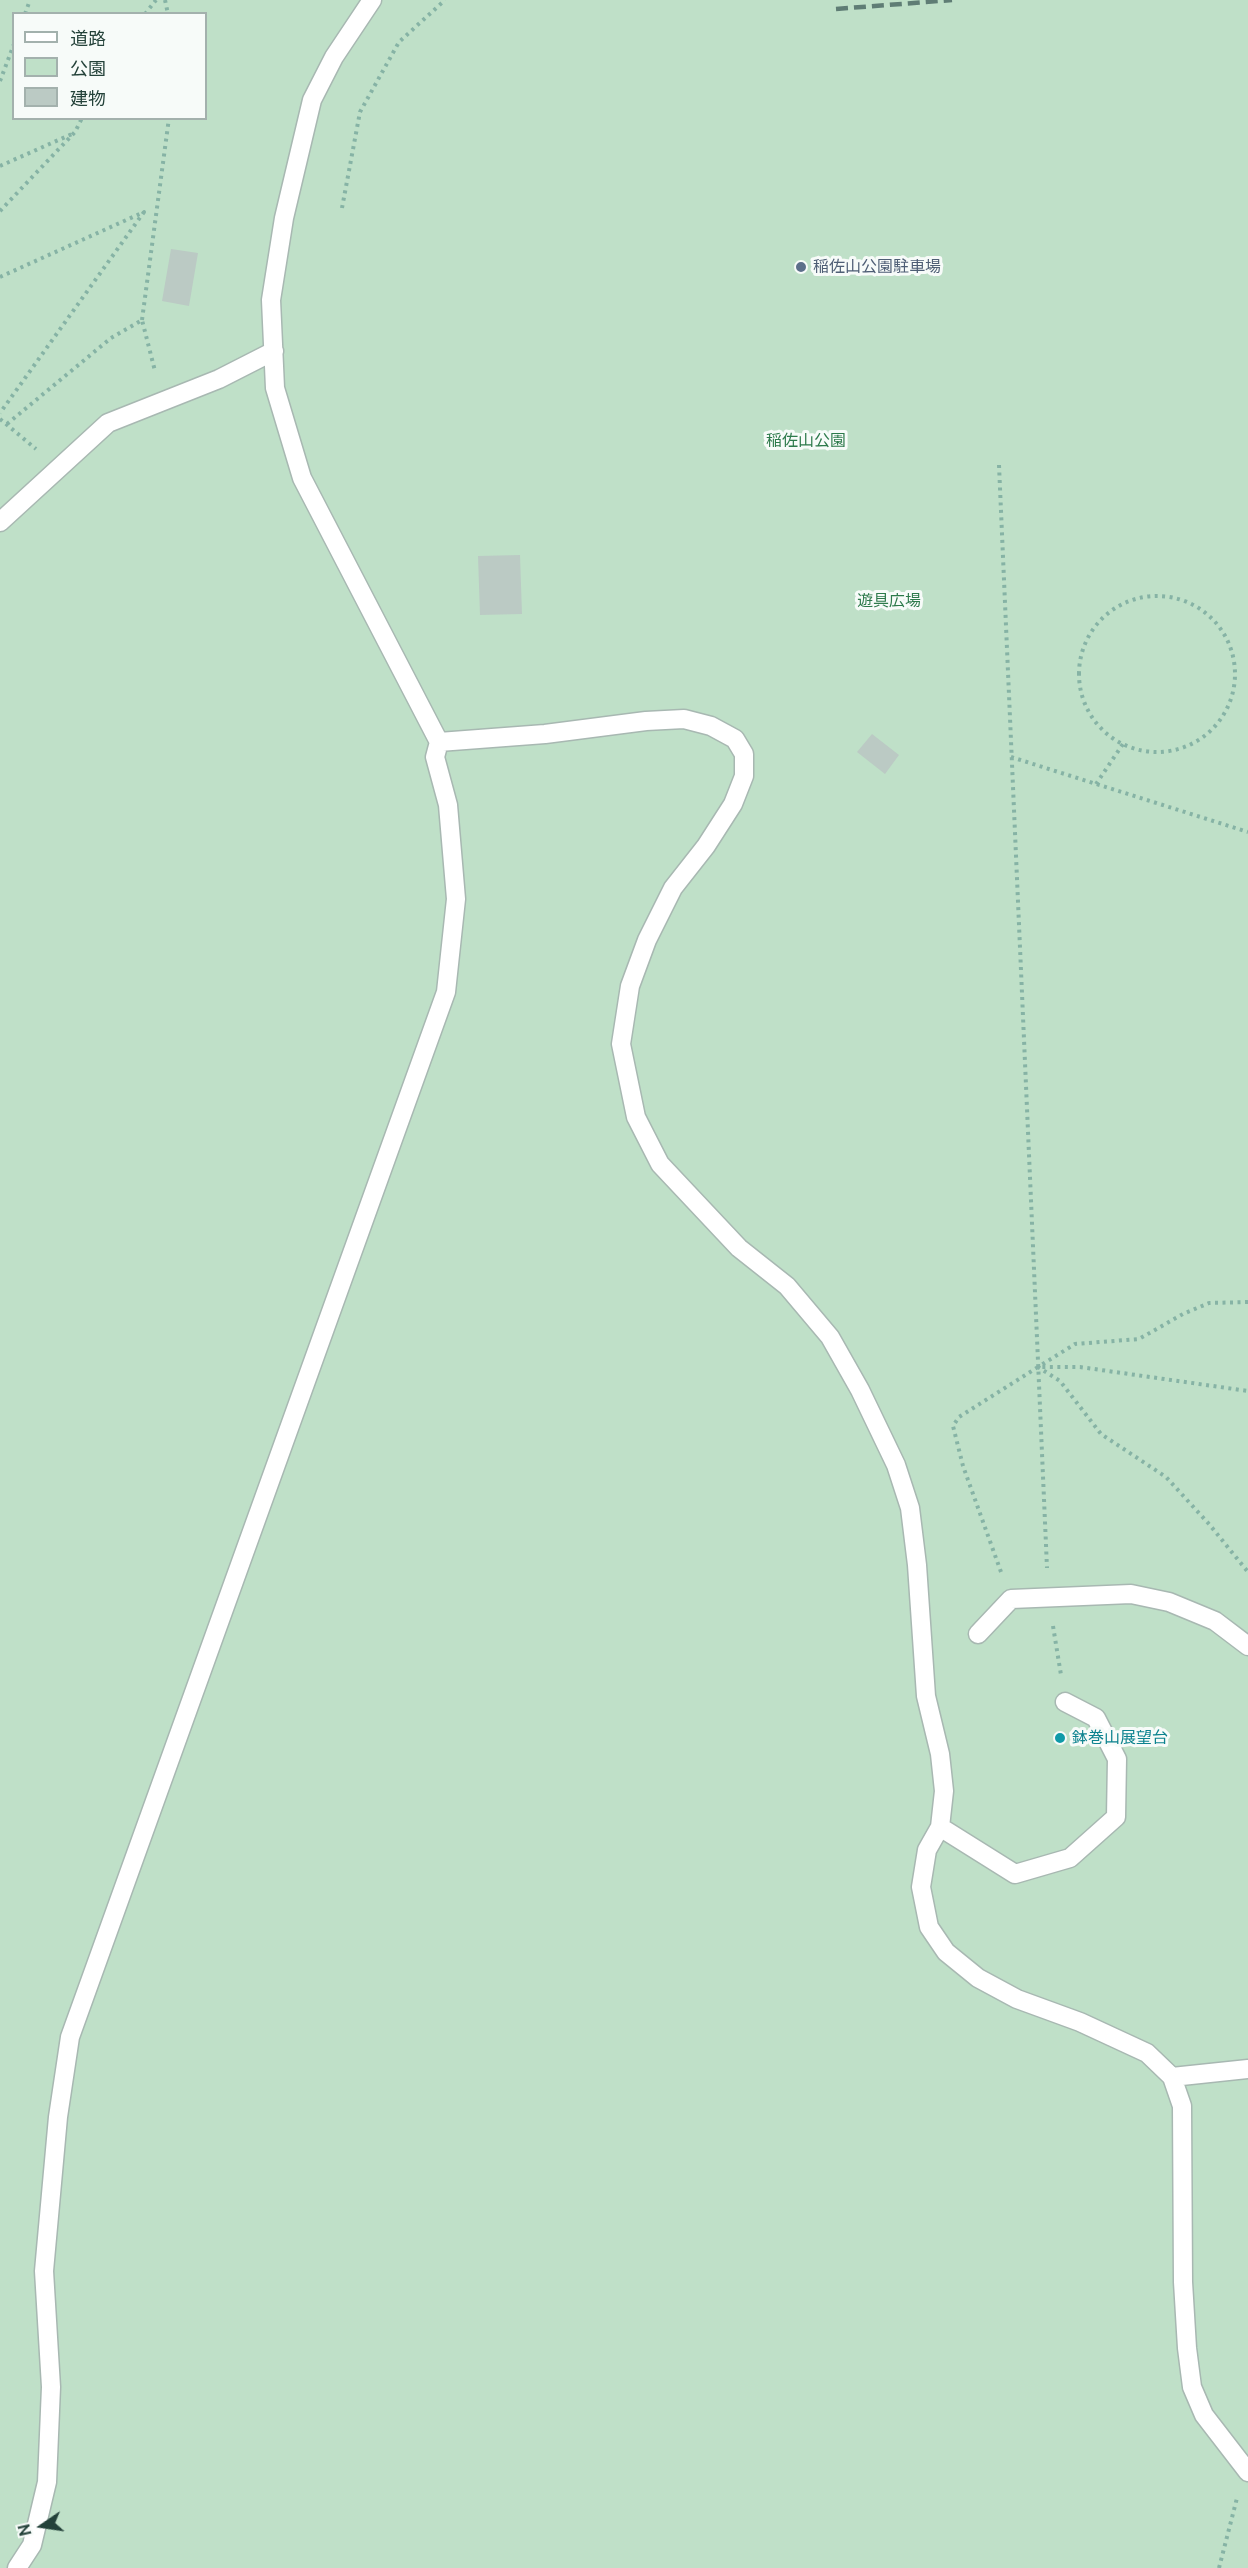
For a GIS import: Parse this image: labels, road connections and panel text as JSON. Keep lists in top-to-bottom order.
{
  "parks": ["稲佐山公園", "遊具広場"],
  "places": ["稲佐山公園駐車場", "鉢巻山展望台"],
  "legend": ["道路", "公園", "建物"],
  "north": "left"
}
